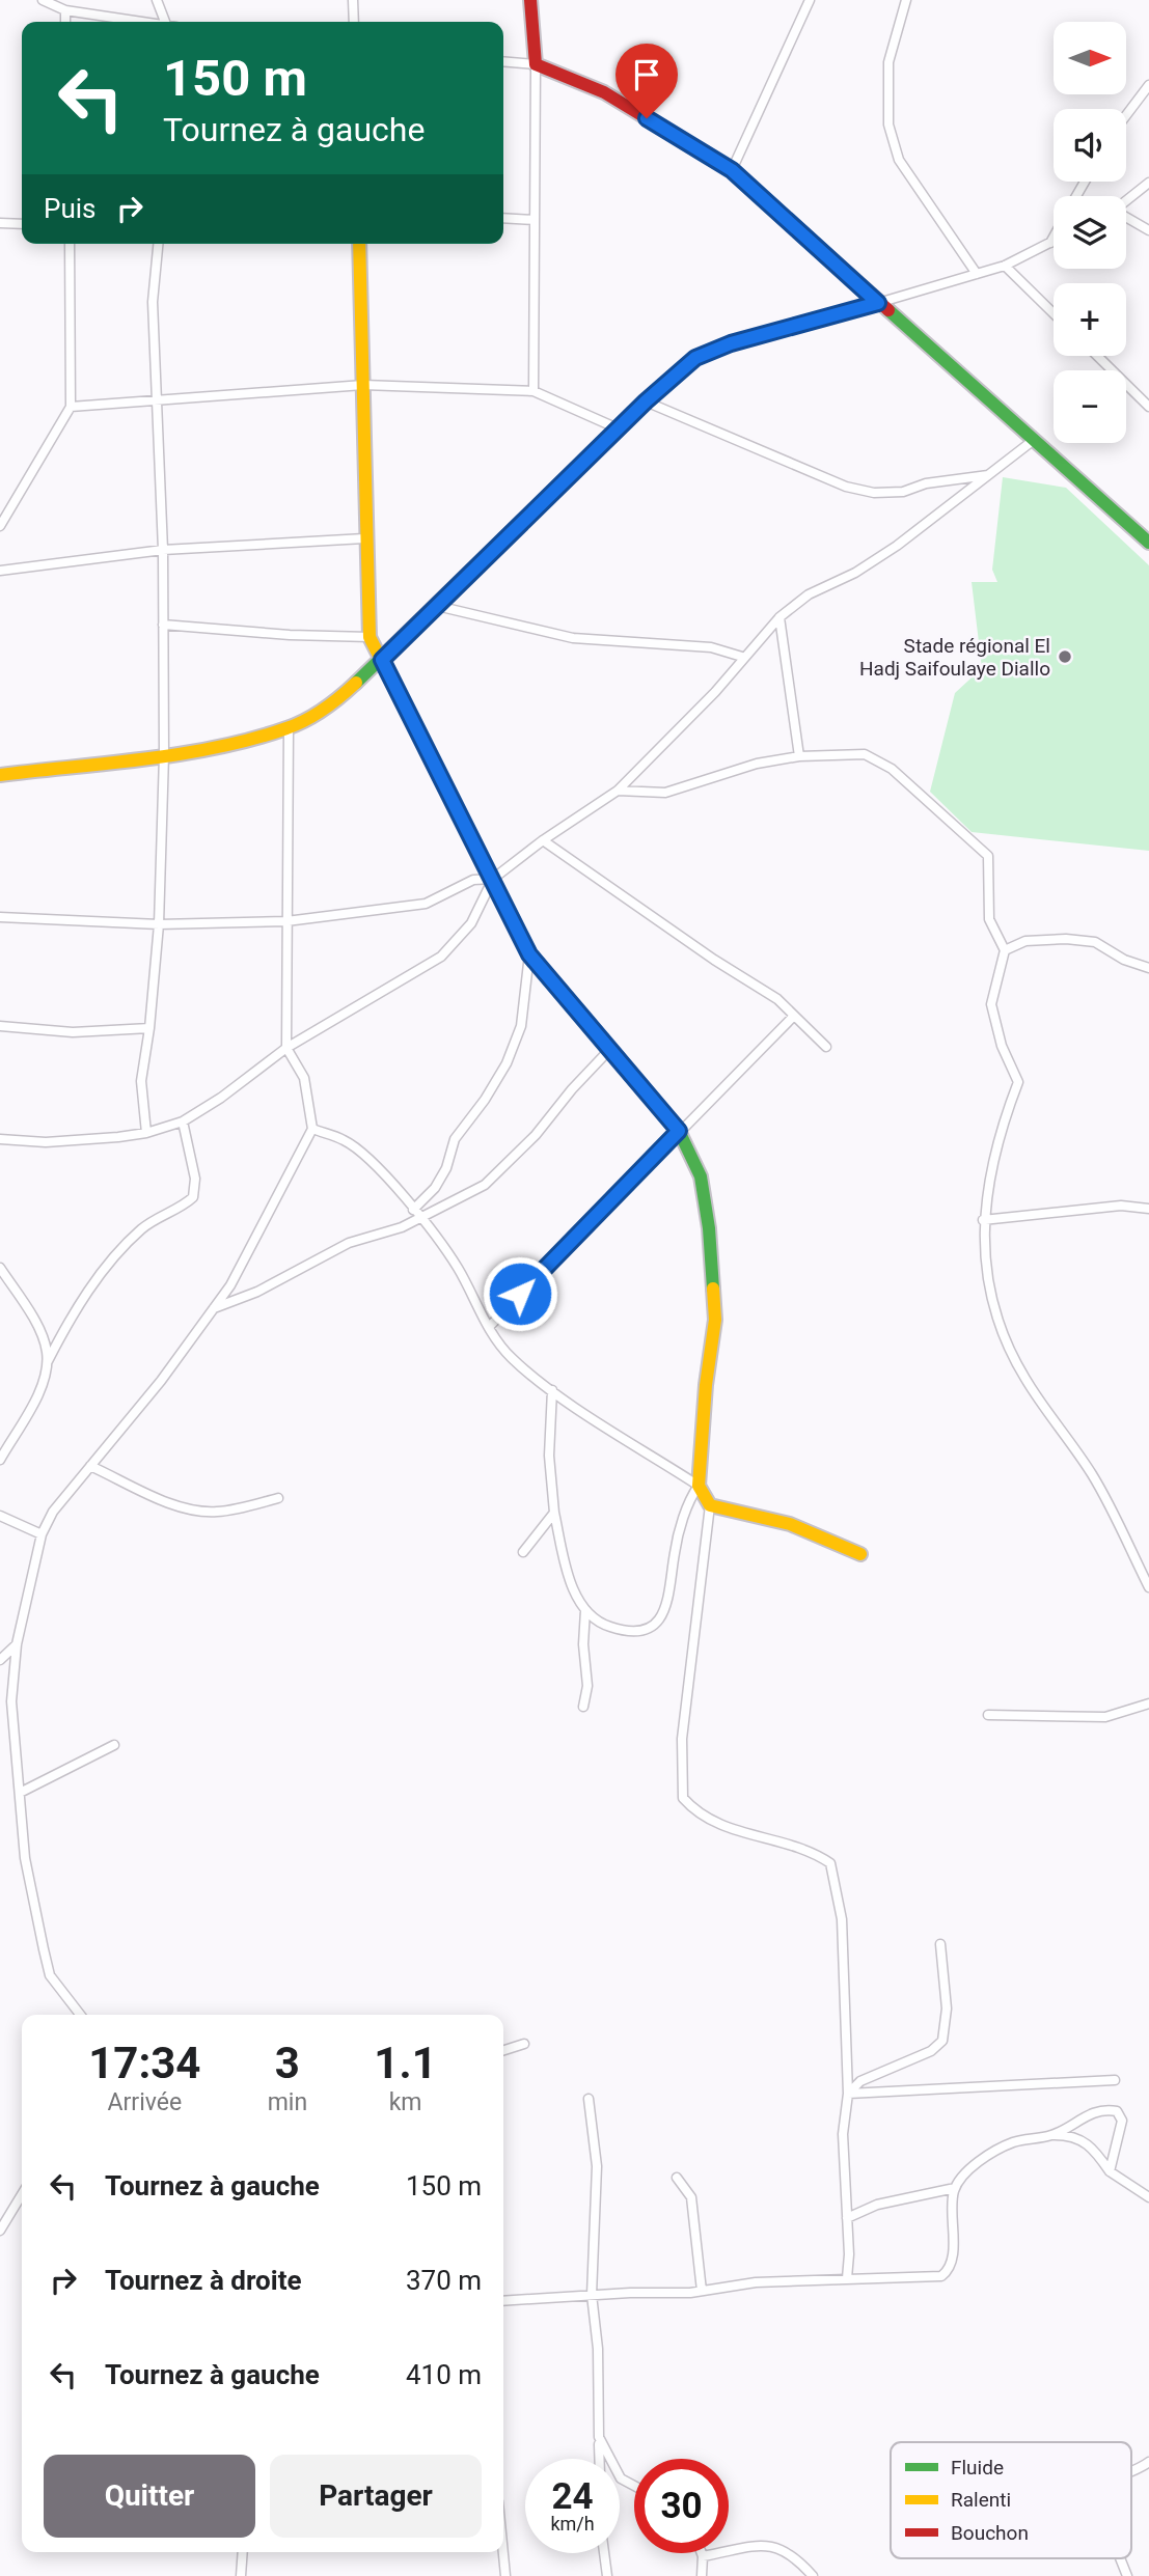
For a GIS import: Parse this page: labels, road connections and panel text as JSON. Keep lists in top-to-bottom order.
{
  "places": ["Stade régional El Hadj Saifoulaye Diallo"],
  "legend": ["Fluide", "Ralenti", "Bouchon"],
  "north": "right",
  "page": {
    "map_buttons": ["+", "−"],
    "turn": ["150 m", "Tournez à gauche"],
    "then": "Puis",
    "eta": [
      "17:34",
      "Arrivée",
      "3",
      "min",
      "1.1",
      "km"
    ],
    "list": [
      {
        "name": "Tournez à gauche",
        "value": "150 m"
      },
      {
        "name": "Tournez à droite",
        "value": "370 m"
      },
      {
        "name": "Tournez à gauche",
        "value": "410 m"
      }
    ],
    "buttons": ["Quitter", "Partager"],
    "speed": "24 km/h",
    "limit": "30"
  }
}
